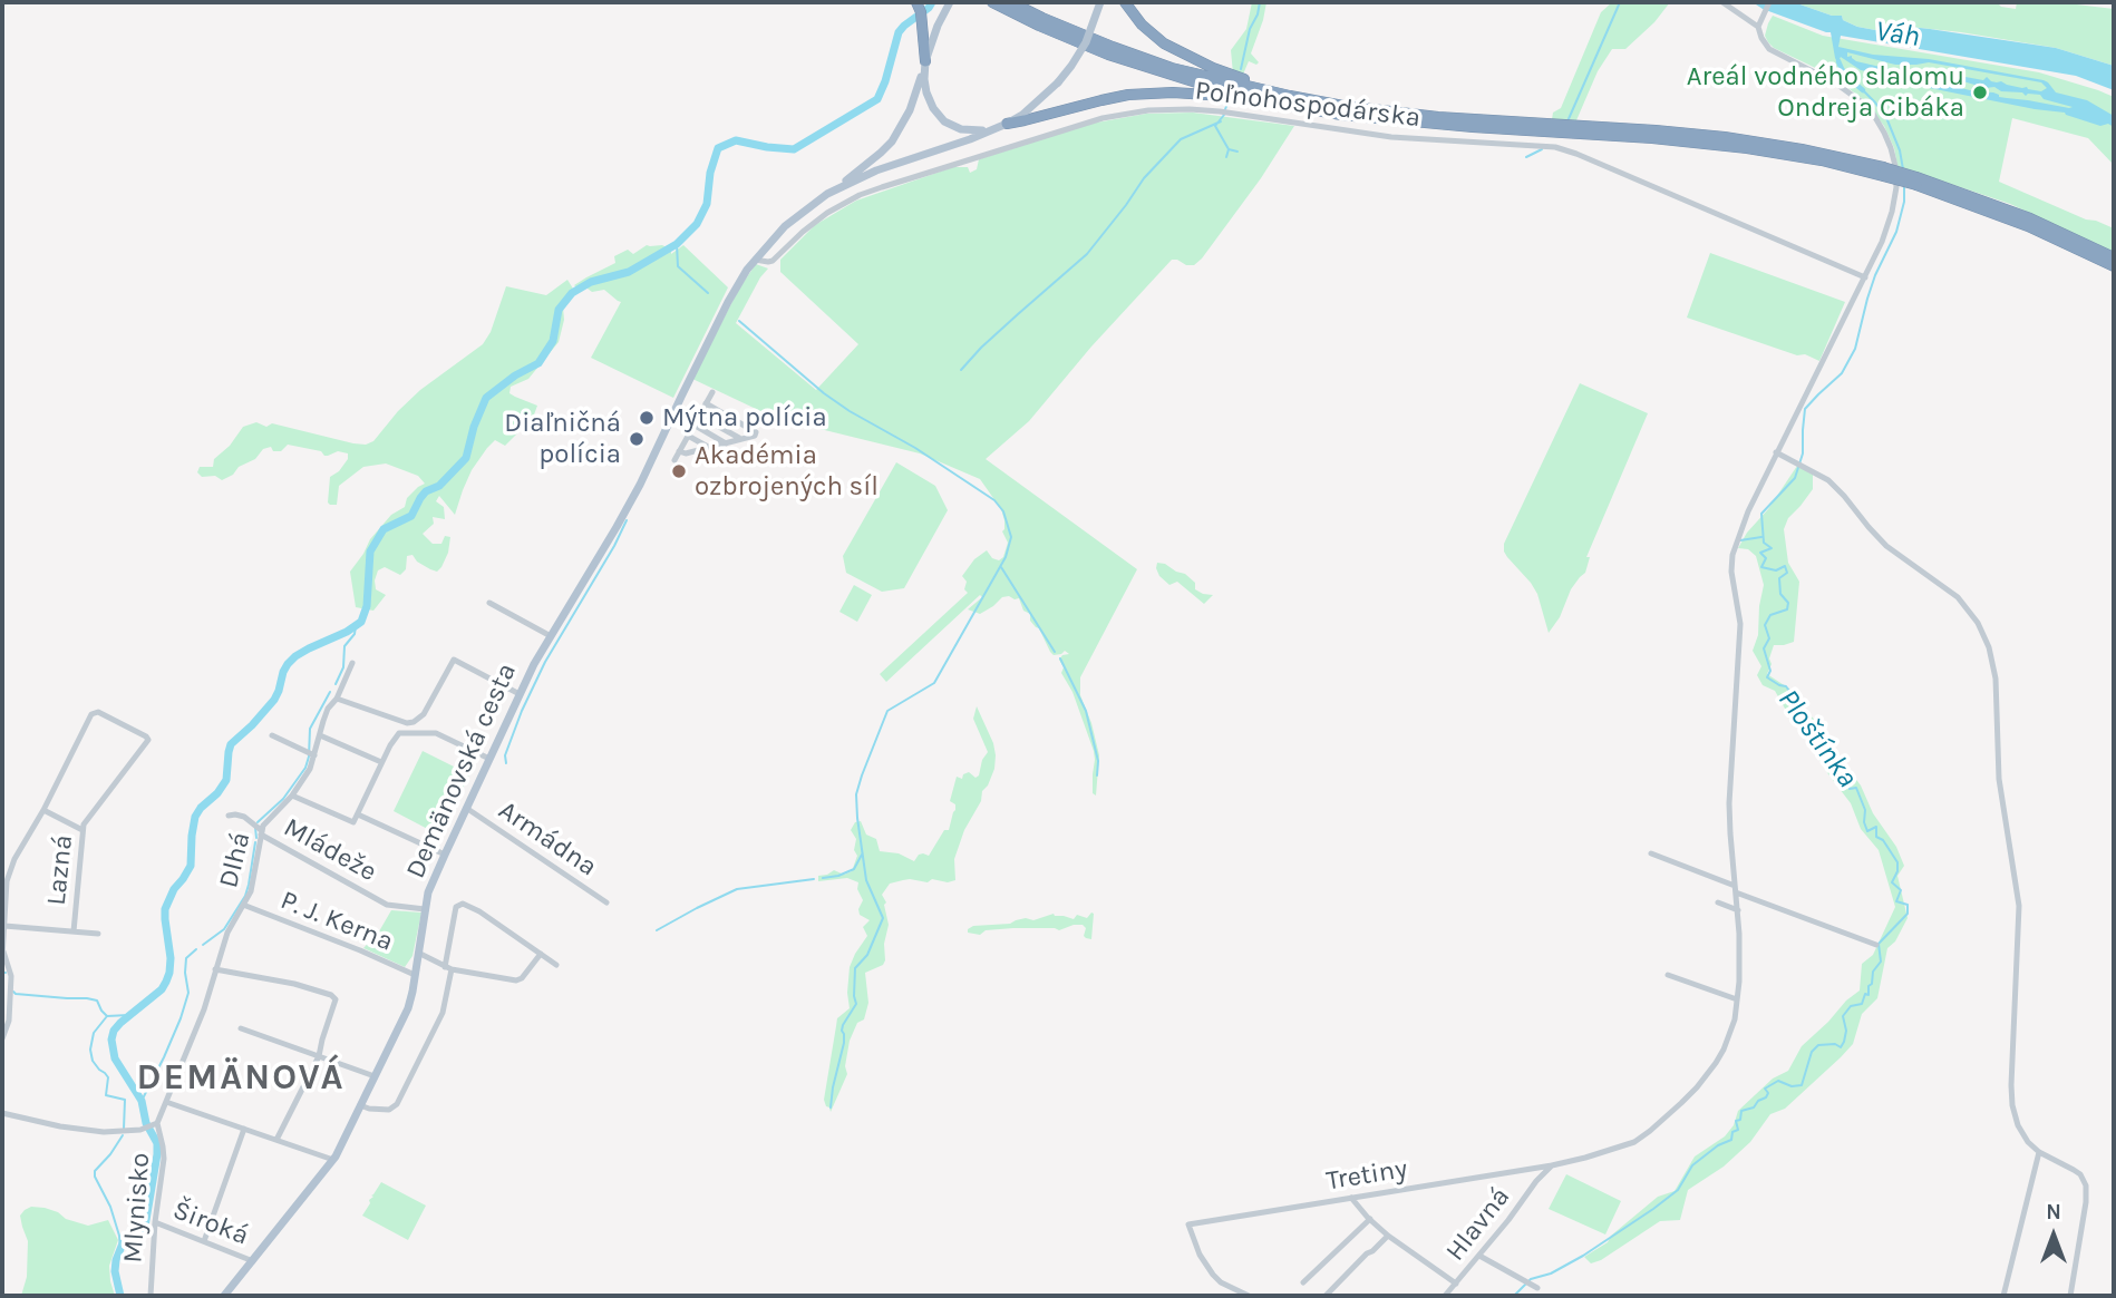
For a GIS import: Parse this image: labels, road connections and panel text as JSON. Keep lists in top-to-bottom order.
{
  "streets": {
    "main road": ["Demänovská cesta"],
    "street": [
      "Poľnohospodárska",
      "Armádna",
      "Mládeže",
      "Dlhá",
      "Lazná",
      "P. J. Kerna",
      "Tretiny",
      "Mlynisko",
      "Široká",
      "Hlavná"
    ]
  },
  "crossings": [
    ["Poľnohospodárska", "Demänovská cesta"],
    ["Poľnohospodárska", "Tretiny"],
    ["Demänovská cesta", "Armádna"],
    ["Demänovská cesta", "Mládeže"],
    ["Demänovská cesta", "P. J. Kerna"],
    ["Demänovská cesta", "Široká"],
    ["Mládeže", "Dlhá"],
    ["Dlhá", "P. J. Kerna"],
    ["Dlhá", "Mlynisko"],
    ["Tretiny", "Hlavná"],
    ["Mlynisko", "Široká"]
  ],
  "districts": ["DEMÄNOVÁ"],
  "water": ["Váh", "Ploštínka"],
  "places": [
    "Areál vodného slalomu Ondreja Cibáka",
    "Mýtna polícia",
    "Diaľničná polícia",
    "Akadémia ozbrojených síl"
  ],
  "north": "top"
}
